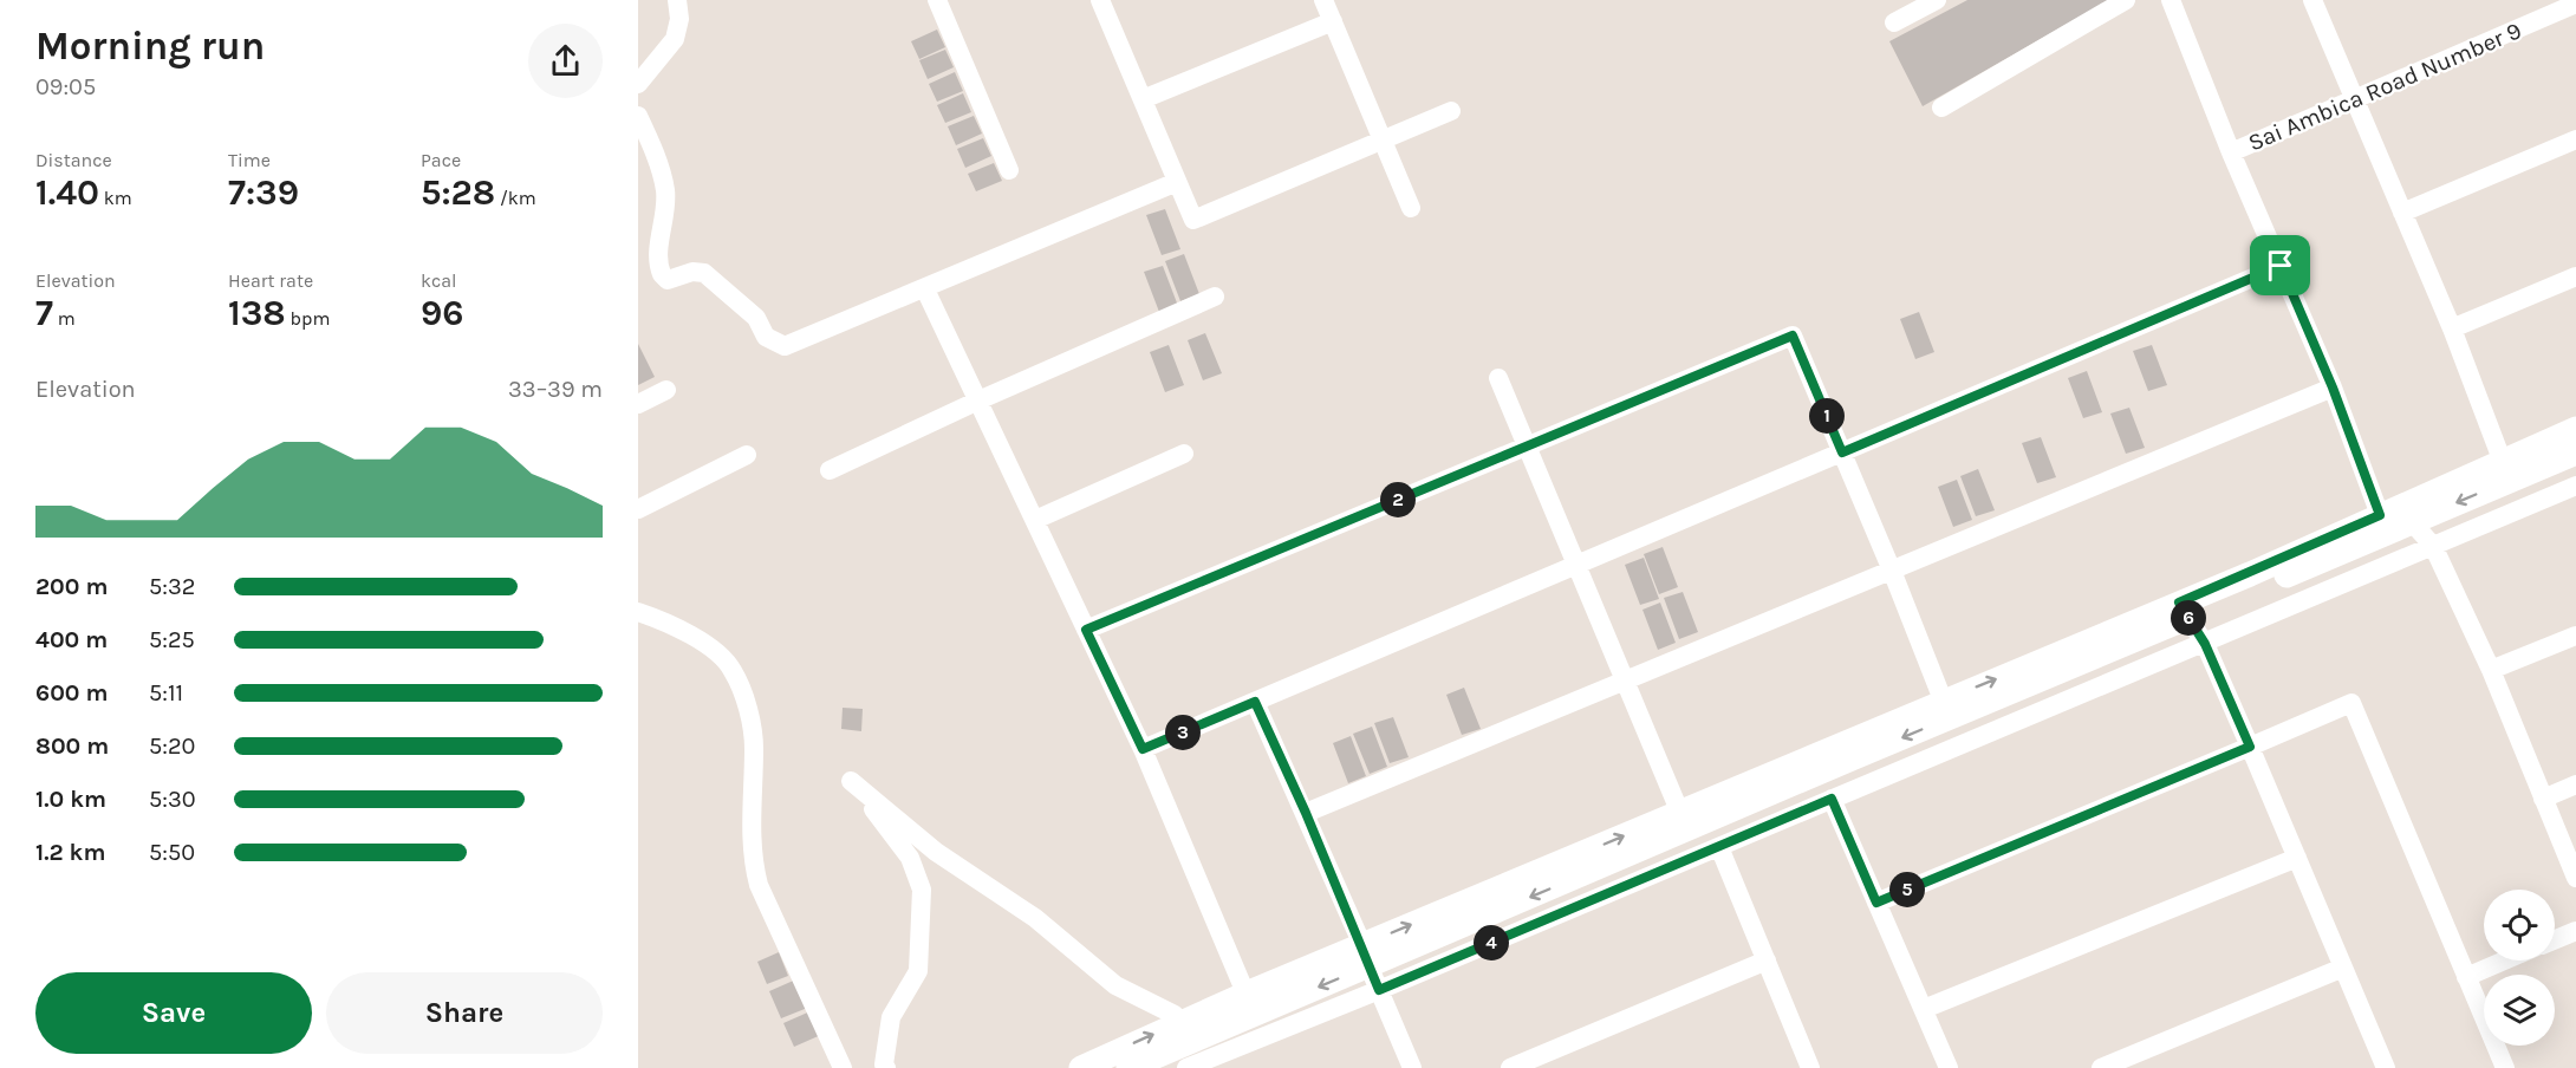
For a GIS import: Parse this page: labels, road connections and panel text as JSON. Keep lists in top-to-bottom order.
{
  "streets": {
    "street": ["Sai Ambica Road Number 9"]
  },
  "page": {
    "heading": ["Morning run", "09:05"],
    "stats": [
      ["Distance", "1.40 km"],
      ["Time", "7:39"],
      ["Pace", "5:28 /km"],
      ["Elevation", "7 m"],
      ["Heart rate", "138 bpm"],
      ["kcal", "96"]
    ],
    "chart": ["Elevation", "33–39 m"],
    "pins": [
      "1",
      "2",
      "6",
      "3",
      "5",
      "4"
    ],
    "list": [
      {
        "name": "200 m",
        "note": "5:32"
      },
      {
        "name": "400 m",
        "note": "5:25"
      },
      {
        "name": "600 m",
        "note": "5:11"
      },
      {
        "name": "800 m",
        "note": "5:20"
      },
      {
        "name": "1.0 km",
        "note": "5:30"
      },
      {
        "name": "1.2 km",
        "note": "5:50"
      }
    ],
    "buttons": ["Save", "Share"]
  }
}
